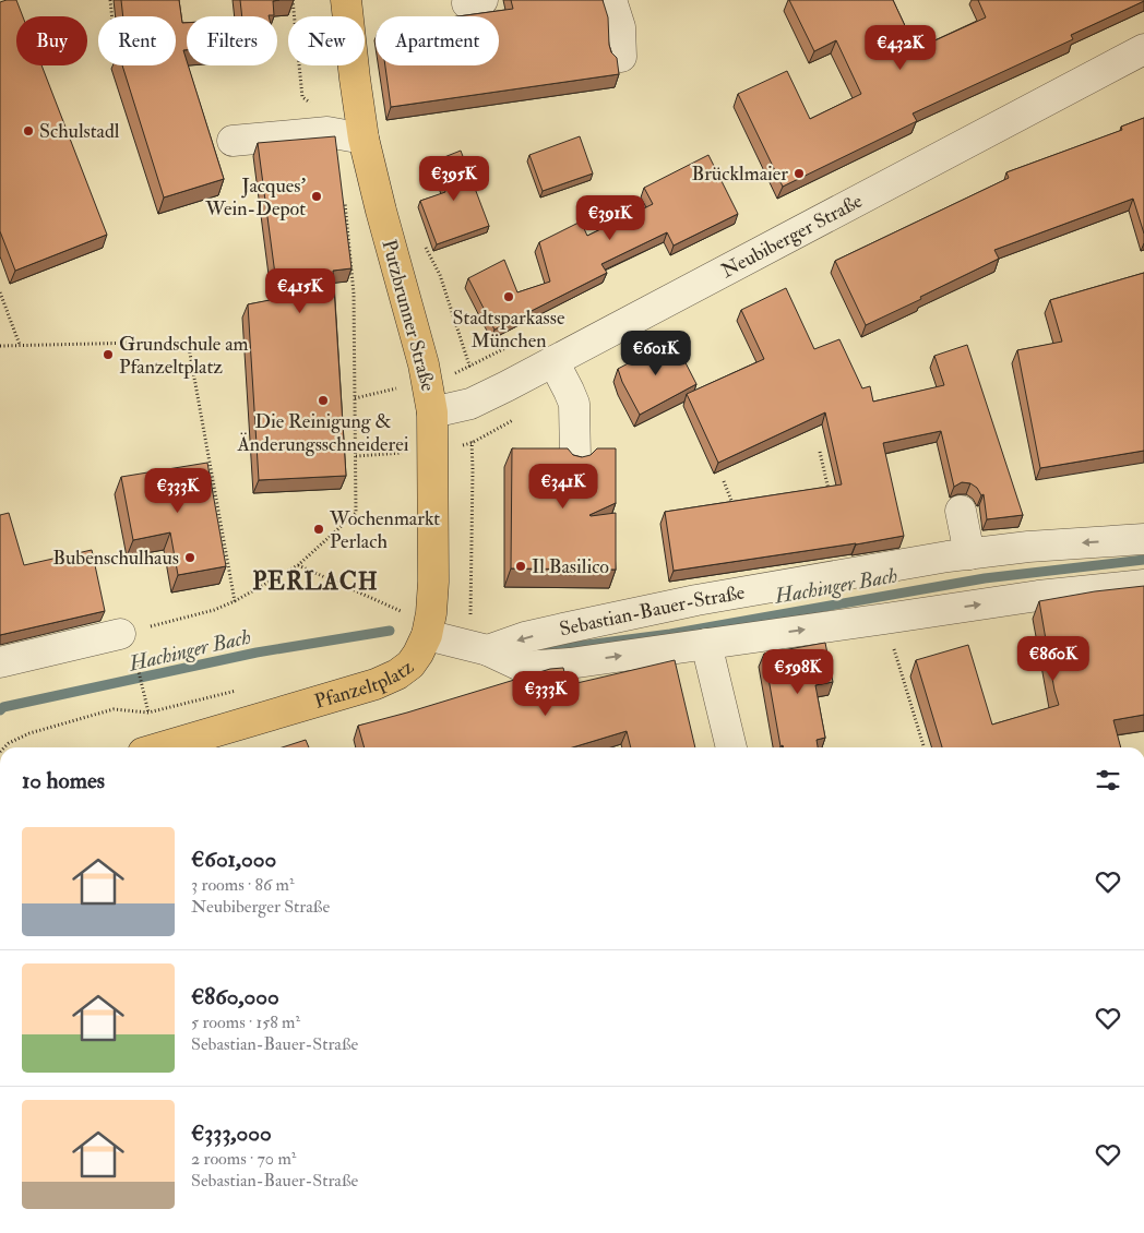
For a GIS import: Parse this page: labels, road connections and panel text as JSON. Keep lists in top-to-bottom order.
{
  "streets": {
    "main road": ["Putzbrunner Straße", "Pfanzeltplatz"],
    "street": ["Neubiberger Straße", "Sebastian-Bauer-Straße"]
  },
  "crossings": [
    ["Neubiberger Straße", "Putzbrunner Straße"],
    ["Putzbrunner Straße", "Sebastian-Bauer-Straße"],
    ["Putzbrunner Straße", "Pfanzeltplatz"],
    ["Sebastian-Bauer-Straße", "Pfanzeltplatz"]
  ],
  "districts": ["PERLACH"],
  "water": ["Hachinger Bach"],
  "places": [
    "Schulstadl",
    "Brücklmaier",
    "Jacques' Wein-Depot",
    "Stadtsparkasse München",
    "Grundschule am Pfanzeltplatz",
    "Die Reinigung & Änderungsschneiderei",
    "Wochenmarkt Perlach",
    "Bubenschulhaus",
    "Il Basilico"
  ],
  "page": {
    "chip": [
      "Buy",
      "Rent",
      "Filters",
      "New",
      "Apartment"
    ],
    "price": [
      "€432K",
      "€395K",
      "€391K",
      "€415K",
      "€601K",
      "€341K",
      "€333K",
      "€860K",
      "€598K",
      "€333K"
    ],
    "heading": "10 homes",
    "list": [
      {
        "name": "€601,000",
        "note": "3 rooms · 86 m² · Neubiberger Straße"
      },
      {
        "name": "€860,000",
        "note": "5 rooms · 158 m² · Sebastian-Bauer-Straße"
      },
      {
        "name": "€333,000",
        "note": "2 rooms · 70 m² · Sebastian-Bauer-Straße"
      }
    ]
  }
}
